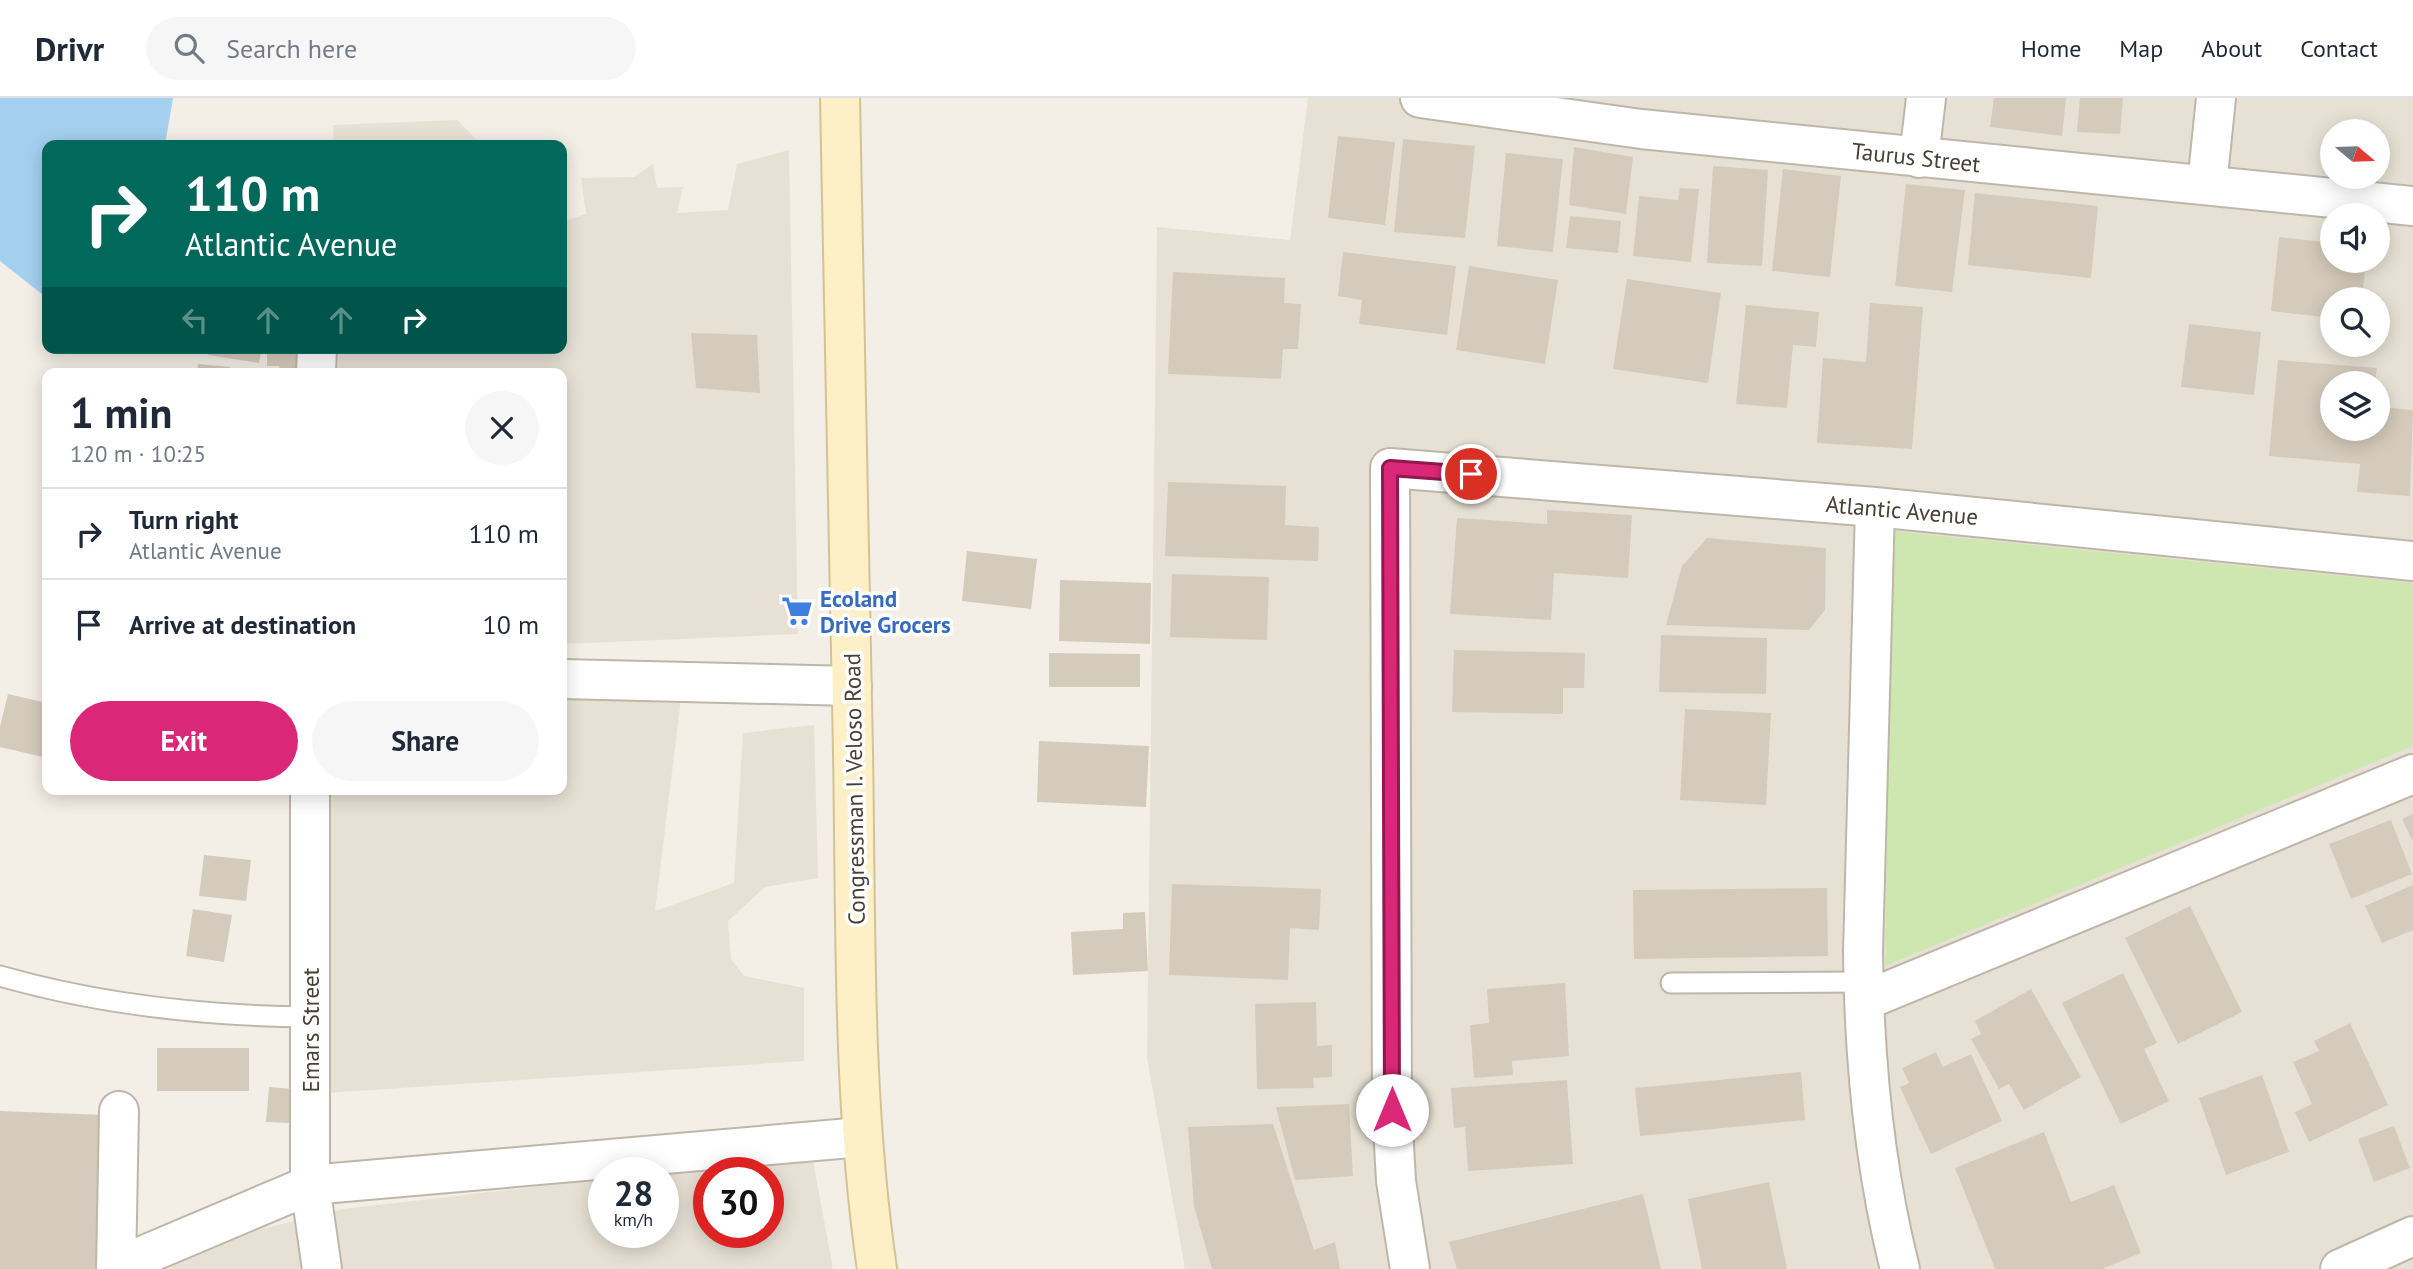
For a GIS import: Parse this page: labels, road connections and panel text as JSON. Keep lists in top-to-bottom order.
{
  "streets": {
    "main road": ["Congressman I. Veloso Road"],
    "street": ["Taurus Street", "Atlantic Avenue", "Emars Street"]
  },
  "places": {
    "supermarket": ["Ecoland Drive Grocers"]
  },
  "north": "right",
  "page": {
    "header": "Drivr",
    "search": "Search here",
    "nav": [
      "Home",
      "Map",
      "About",
      "Contact"
    ],
    "turn": ["110 m", "Atlantic Avenue"],
    "heading": ["1 min", "120 m · 10:25"],
    "list": [
      {
        "name": "Turn right",
        "note": "Atlantic Avenue",
        "value": "110 m"
      },
      {
        "name": "Arrive at destination",
        "value": "10 m"
      }
    ],
    "buttons": ["Exit", "Share"],
    "speed": "28 km/h",
    "limit": "30"
  }
}
